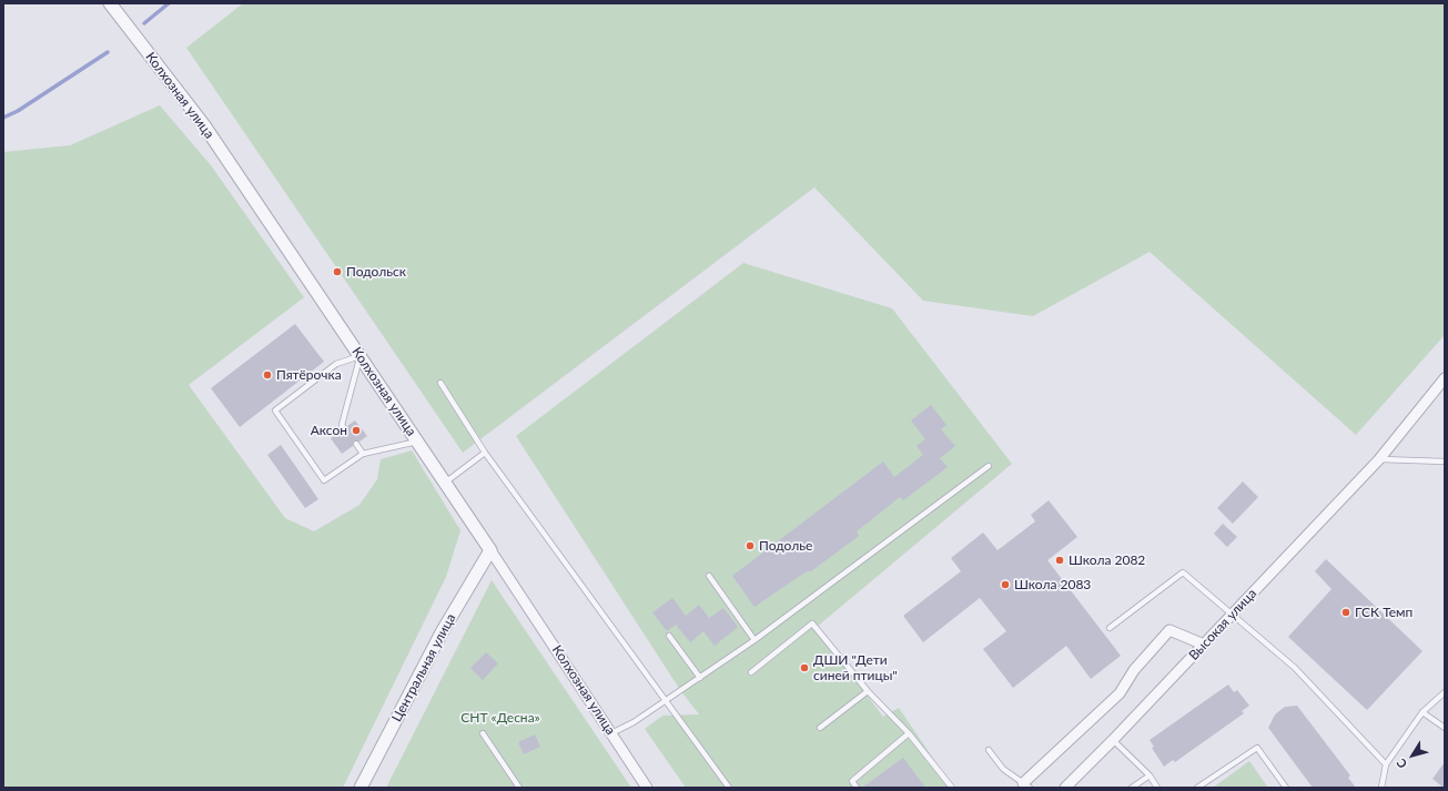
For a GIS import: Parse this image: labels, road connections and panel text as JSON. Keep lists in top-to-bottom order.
{
  "streets": {
    "street": ["Колхозная улица", "Высокая улица", "Центральная улица"]
  },
  "crossings": [
    ["Колхозная улица", "Центральная улица"]
  ],
  "parks": ["СНТ «Десна»"],
  "places": [
    "Подольск",
    "Пятёрочка",
    "Аксон",
    "Подолье",
    "Школа 2082",
    "Школа 2083",
    "ГСК Темп",
    "ДШИ \"Дети синей птицы\""
  ],
  "north": "bottom left"
}
